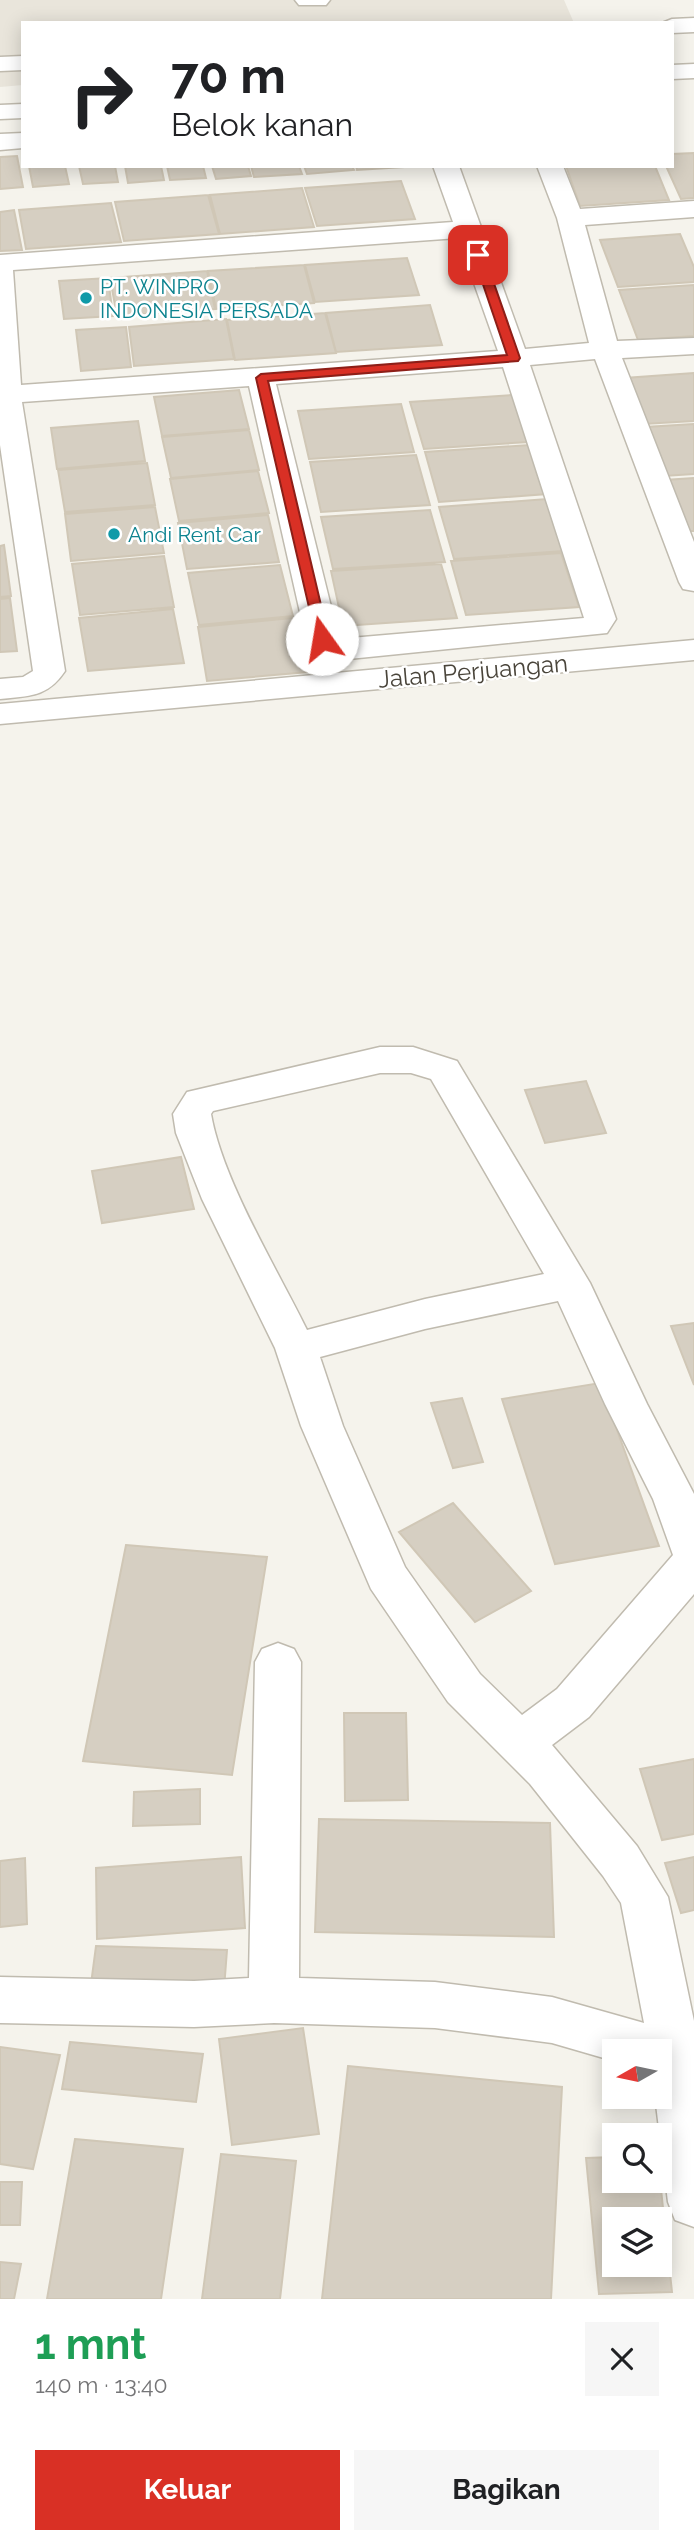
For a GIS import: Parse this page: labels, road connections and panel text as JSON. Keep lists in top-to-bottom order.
{
  "streets": {
    "street": ["Jalan Perjuangan"]
  },
  "places": ["PT. WINPRO INDONESIA PERSADA", "Andi Rent Car"],
  "north": "left",
  "page": {
    "turn": ["70 m", "Belok kanan"],
    "heading": ["1 mnt", "140 m · 13:40"],
    "buttons": ["Keluar", "Bagikan"]
  }
}
